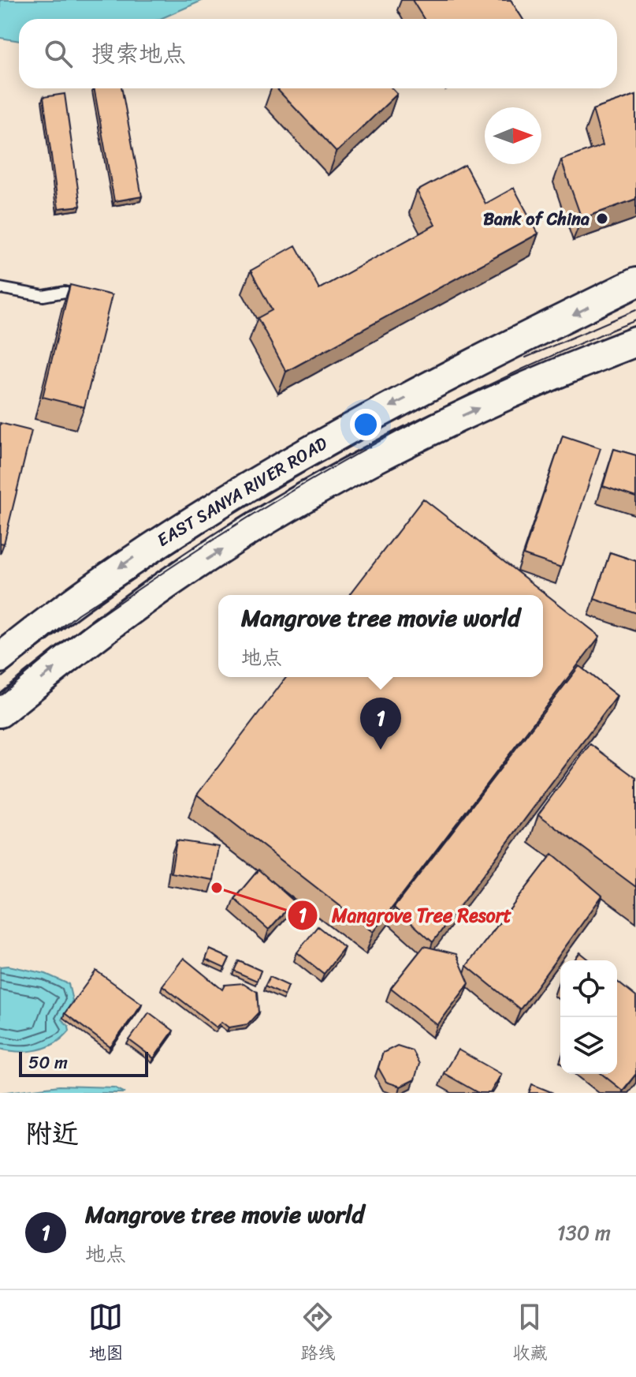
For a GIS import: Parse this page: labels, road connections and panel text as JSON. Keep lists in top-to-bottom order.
{
  "streets": {
    "main road": ["EAST SANYA RIVER ROAD"]
  },
  "places": ["Bank of China", "Mangrove Tree Resort"],
  "scale_bar": "50 m",
  "north": "right",
  "page": {
    "search": "搜索地点",
    "popup": ["Mangrove tree movie world", "地点"],
    "pins": "1",
    "scale": "50 m",
    "heading": "附近",
    "list": [
      {
        "mark": "1",
        "name": "Mangrove tree movie world",
        "note": "地点",
        "value": "130 m"
      }
    ],
    "nav": ["地图", "路线", "收藏"]
  }
}
